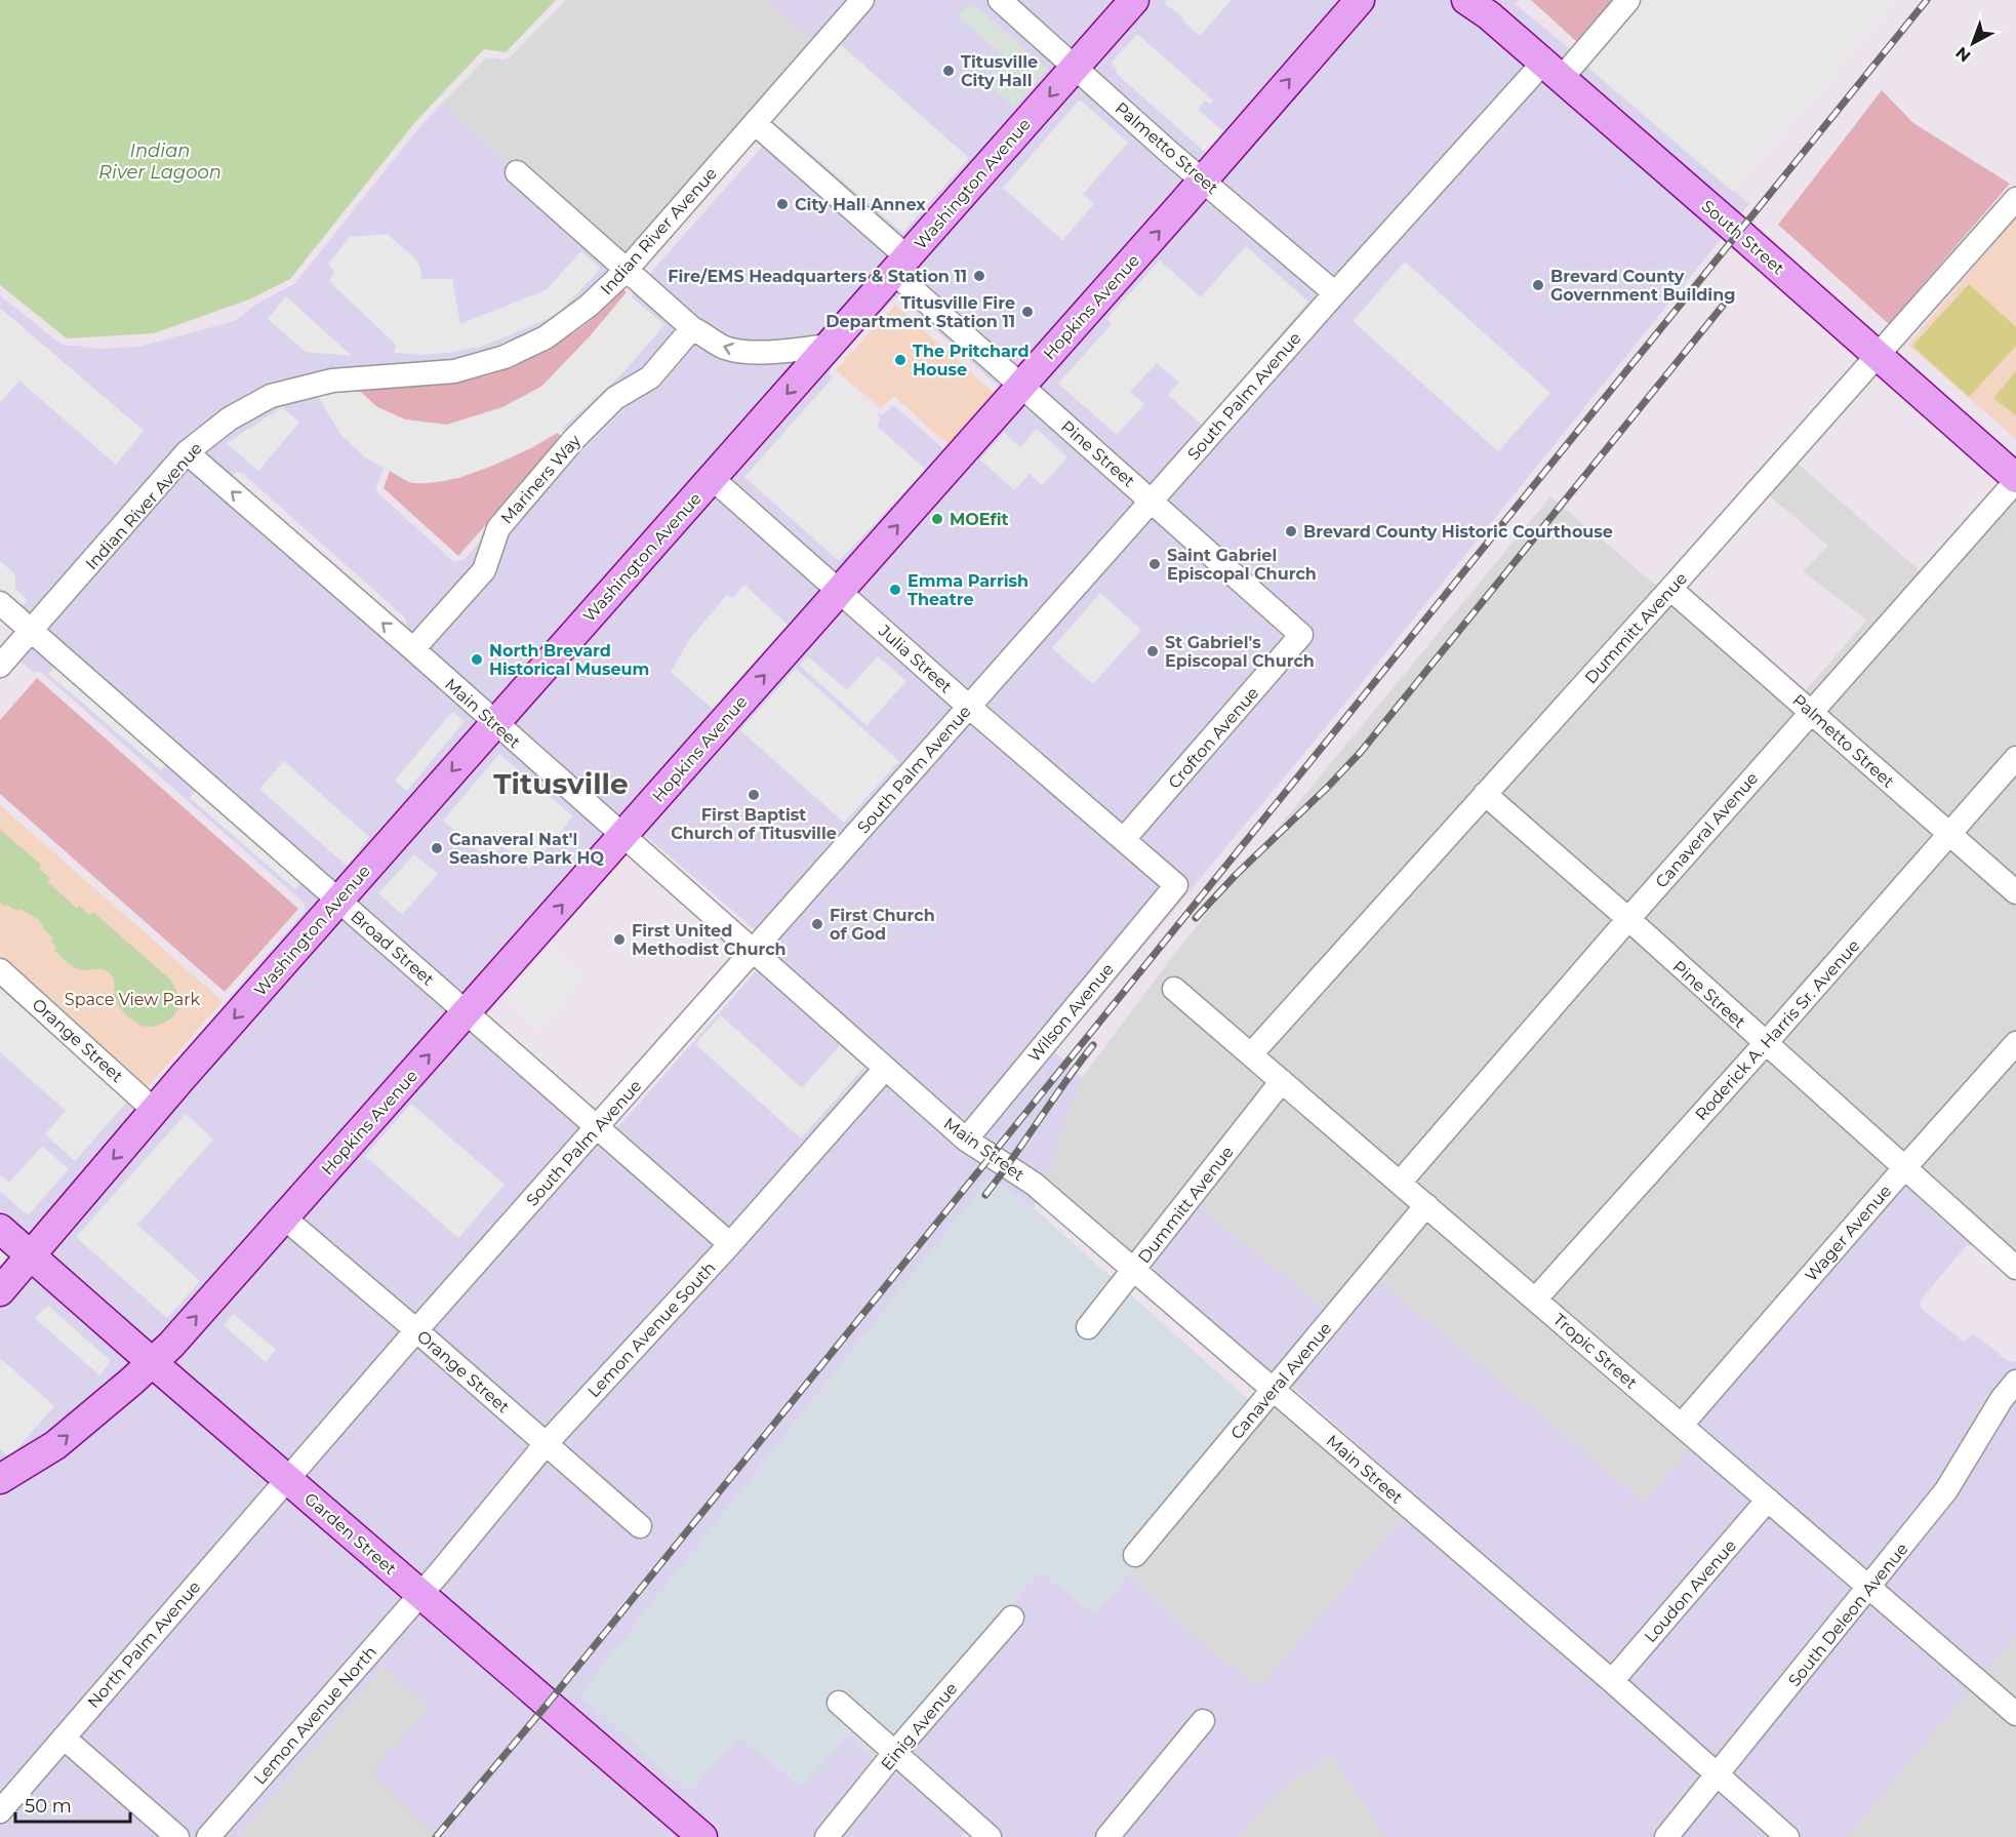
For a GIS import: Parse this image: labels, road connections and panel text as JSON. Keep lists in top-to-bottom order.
{
  "streets": {
    "main road": [
      "Washington Avenue",
      "South Street",
      "Hopkins Avenue",
      "Garden Street"
    ],
    "street": [
      "Palmetto Street",
      "Indian River Avenue",
      "South Palm Avenue",
      "Pine Street",
      "Mariners Way",
      "Dummitt Avenue",
      "Julia Street",
      "Main Street",
      "Crofton Avenue",
      "Canaveral Avenue",
      "Broad Street",
      "Wilson Avenue",
      "Roderick A. Harris Sr. Avenue",
      "Orange Street",
      "Wager Avenue",
      "Lemon Avenue South",
      "Tropic Street",
      "Loudon Avenue",
      "South Deleon Avenue",
      "North Palm Avenue",
      "Lemon Avenue North",
      "Einig Avenue"
    ]
  },
  "crossings": [
    ["Palmetto Street", "Washington Avenue"],
    ["Palmetto Street", "Hopkins Avenue"],
    ["Palmetto Street", "South Palm Avenue"],
    ["Palmetto Street", "Dummitt Avenue"],
    ["Palmetto Street", "Canaveral Avenue"],
    ["Palmetto Street", "Roderick A. Harris Sr. Avenue"],
    ["Washington Avenue", "Pine Street"],
    ["Washington Avenue", "Julia Street"],
    ["Washington Avenue", "Main Street"],
    ["Washington Avenue", "Broad Street"],
    ["Washington Avenue", "Orange Street"],
    ["Washington Avenue", "Garden Street"],
    ["Indian River Avenue", "Pine Street"],
    ["Indian River Avenue", "Main Street"],
    ["Indian River Avenue", "Broad Street"],
    ["South Street", "South Palm Avenue"],
    ["South Street", "Dummitt Avenue"],
    ["South Street", "Canaveral Avenue"],
    ["Hopkins Avenue", "Pine Street"],
    ["Hopkins Avenue", "Julia Street"],
    ["Hopkins Avenue", "Main Street"],
    ["Hopkins Avenue", "Broad Street"],
    ["Hopkins Avenue", "Orange Street"],
    ["Hopkins Avenue", "Garden Street"],
    ["South Palm Avenue", "Pine Street"],
    ["South Palm Avenue", "Julia Street"],
    ["South Palm Avenue", "Main Street"],
    ["South Palm Avenue", "Broad Street"],
    ["South Palm Avenue", "Orange Street"],
    ["South Palm Avenue", "Garden Street"],
    ["South Palm Avenue", "North Palm Avenue"],
    ["Pine Street", "Dummitt Avenue"],
    ["Pine Street", "Crofton Avenue"],
    ["Pine Street", "Canaveral Avenue"],
    ["Pine Street", "Roderick A. Harris Sr. Avenue"],
    ["Pine Street", "Wager Avenue"],
    ["Mariners Way", "Main Street"],
    ["Dummitt Avenue", "Main Street"],
    ["Dummitt Avenue", "Tropic Street"],
    ["Julia Street", "Crofton Avenue"],
    ["Julia Street", "Wilson Avenue"],
    ["Main Street", "Canaveral Avenue"],
    ["Main Street", "Wilson Avenue"],
    ["Main Street", "Lemon Avenue South"],
    ["Main Street", "Loudon Avenue"],
    ["Main Street", "South Deleon Avenue"],
    ["Canaveral Avenue", "Tropic Street"],
    ["Broad Street", "Lemon Avenue South"],
    ["Roderick A. Harris Sr. Avenue", "Tropic Street"],
    ["Orange Street", "Lemon Avenue South"],
    ["Wager Avenue", "Tropic Street"],
    ["Lemon Avenue South", "Garden Street"],
    ["Lemon Avenue South", "Lemon Avenue North"],
    ["Tropic Street", "Loudon Avenue"],
    ["Tropic Street", "South Deleon Avenue"],
    ["Garden Street", "North Palm Avenue"],
    ["Garden Street", "Lemon Avenue North"]
  ],
  "one_way": ["Washington Avenue", "Hopkins Avenue"],
  "districts": ["Titusville"],
  "water": ["Indian River Lagoon"],
  "parks": ["Space View Park"],
  "places": [
    "Titusville City Hall",
    "City Hall Annex",
    "Fire/EMS Headquarters & Station 11",
    "Brevard County Government Building",
    "Titusville Fire Department Station 11",
    "The Pritchard House",
    "MOEfit",
    "Brevard County Historic Courthouse",
    "Saint Gabriel Episcopal Church",
    "Emma Parrish Theatre",
    "St Gabriel's Episcopal Church",
    "North Brevard Historical Museum",
    "First Baptist Church of Titusville",
    "Canaveral Nat'l Seashore Park HQ",
    "First Church of God",
    "First United Methodist Church"
  ],
  "scale_bar": "50 m",
  "north": "bottom left"
}
